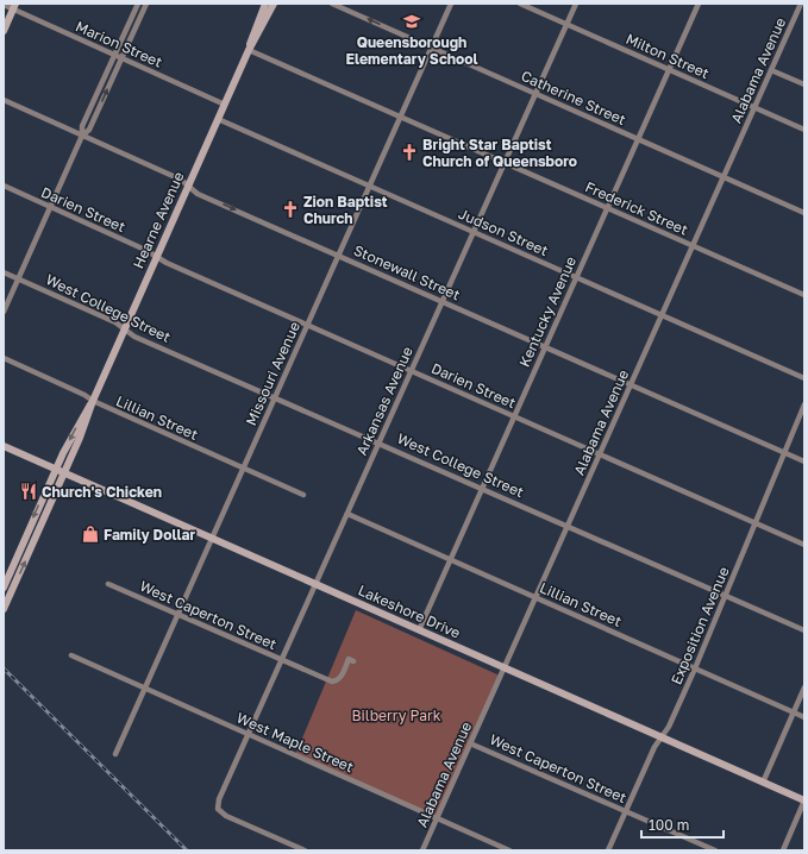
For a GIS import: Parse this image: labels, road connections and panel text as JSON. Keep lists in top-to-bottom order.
{
  "streets": {
    "main road": ["Hearne Avenue", "Lakeshore Drive"],
    "street": [
      "Marion Street",
      "Milton Street",
      "Alabama Avenue",
      "Catherine Street",
      "Frederick Street",
      "Darien Street",
      "Judson Street",
      "Stonewall Street",
      "West College Street",
      "Kentucky Avenue",
      "Missouri Avenue",
      "Arkansas Avenue",
      "Lillian Street",
      "West Caperton Street",
      "Exposition Avenue",
      "West Maple Street"
    ]
  },
  "crossings": [
    ["Marion Street", "Hearne Avenue"],
    ["Milton Street", "Alabama Avenue"],
    ["Milton Street", "Kentucky Avenue"],
    ["Milton Street", "Arkansas Avenue"],
    ["Alabama Avenue", "Catherine Street"],
    ["Alabama Avenue", "Frederick Street"],
    ["Alabama Avenue", "Darien Street"],
    ["Alabama Avenue", "Judson Street"],
    ["Alabama Avenue", "Stonewall Street"],
    ["Alabama Avenue", "West College Street"],
    ["Alabama Avenue", "Lillian Street"],
    ["Alabama Avenue", "Lakeshore Drive"],
    ["Alabama Avenue", "West Caperton Street"],
    ["Alabama Avenue", "West Maple Street"],
    ["Catherine Street", "Kentucky Avenue"],
    ["Catherine Street", "Missouri Avenue"],
    ["Catherine Street", "Arkansas Avenue"],
    ["Frederick Street", "Hearne Avenue"],
    ["Frederick Street", "Kentucky Avenue"],
    ["Frederick Street", "Missouri Avenue"],
    ["Frederick Street", "Arkansas Avenue"],
    ["Darien Street", "Hearne Avenue"],
    ["Darien Street", "Kentucky Avenue"],
    ["Darien Street", "Missouri Avenue"],
    ["Darien Street", "Arkansas Avenue"],
    ["Darien Street", "Exposition Avenue"],
    ["Hearne Avenue", "Judson Street"],
    ["Hearne Avenue", "Stonewall Street"],
    ["Hearne Avenue", "West College Street"],
    ["Hearne Avenue", "Lillian Street"],
    ["Hearne Avenue", "Lakeshore Drive"],
    ["Judson Street", "Kentucky Avenue"],
    ["Judson Street", "Missouri Avenue"],
    ["Judson Street", "Arkansas Avenue"],
    ["Stonewall Street", "Kentucky Avenue"],
    ["Stonewall Street", "Missouri Avenue"],
    ["Stonewall Street", "Arkansas Avenue"],
    ["Stonewall Street", "Exposition Avenue"],
    ["West College Street", "Kentucky Avenue"],
    ["West College Street", "Missouri Avenue"],
    ["West College Street", "Arkansas Avenue"],
    ["West College Street", "Exposition Avenue"],
    ["Kentucky Avenue", "Lillian Street"],
    ["Kentucky Avenue", "Lakeshore Drive"],
    ["Missouri Avenue", "Lillian Street"],
    ["Missouri Avenue", "Lakeshore Drive"],
    ["Missouri Avenue", "West Caperton Street"],
    ["Missouri Avenue", "West Maple Street"],
    ["Arkansas Avenue", "Lillian Street"],
    ["Arkansas Avenue", "Lakeshore Drive"],
    ["Arkansas Avenue", "West Caperton Street"],
    ["Arkansas Avenue", "West Maple Street"],
    ["Lillian Street", "Exposition Avenue"],
    ["Lakeshore Drive", "Exposition Avenue"],
    ["West Caperton Street", "Exposition Avenue"]
  ],
  "parks": ["Bilberry Park"],
  "places": {
    "school or university": ["Queensborough Elementary School"],
    "church": ["Bright Star Baptist Church of Queensboro", "Zion Baptist Church"],
    "restaurant": ["Church's Chicken"],
    "shop": ["Family Dollar"]
  },
  "scale_bar": "100 m"
}
